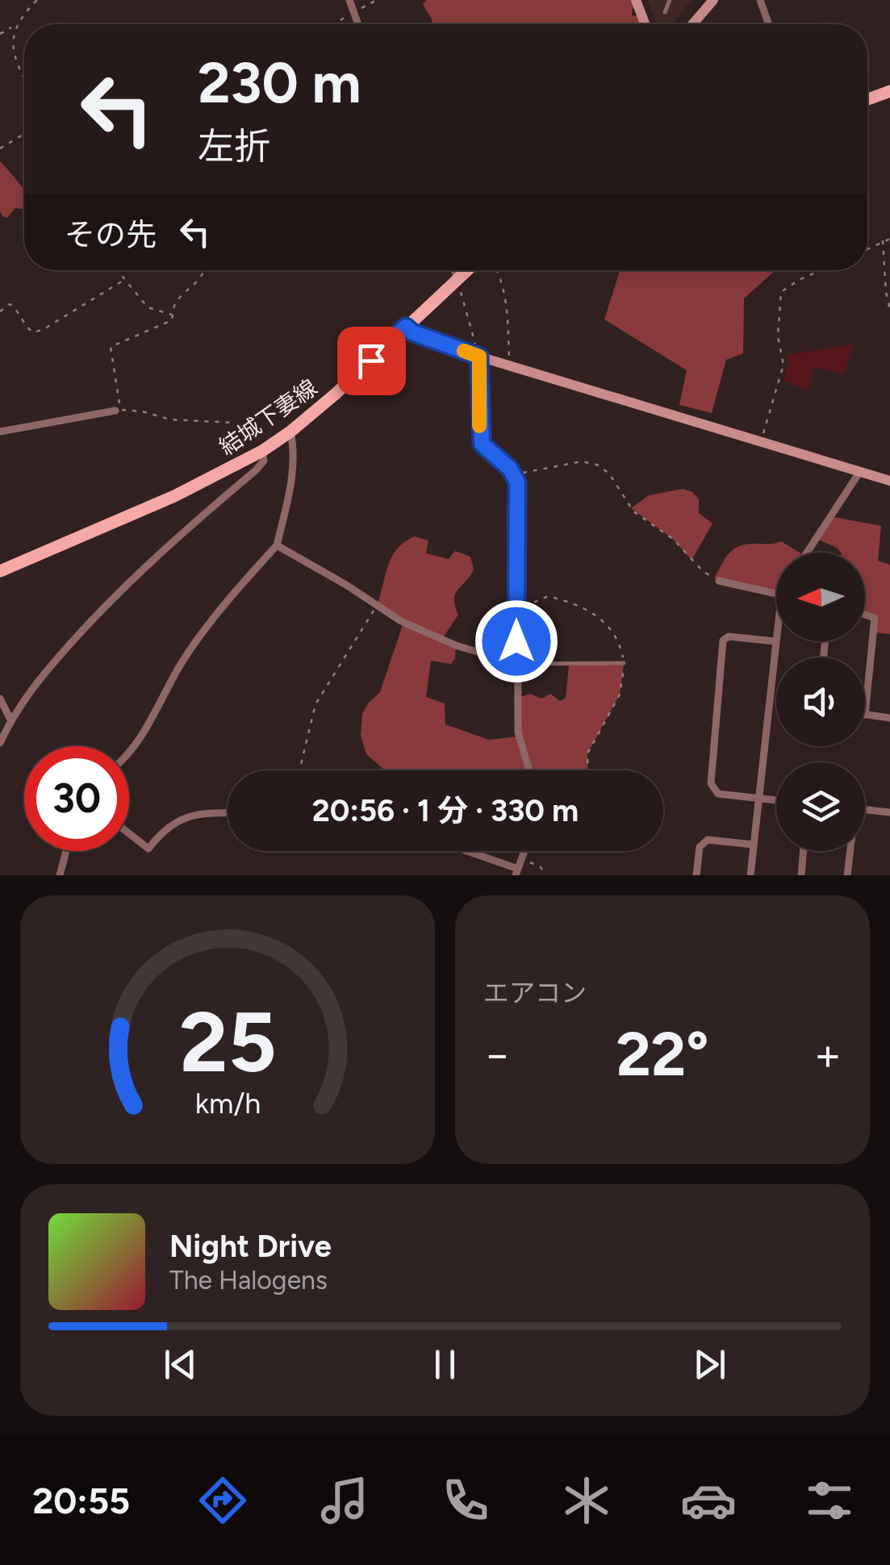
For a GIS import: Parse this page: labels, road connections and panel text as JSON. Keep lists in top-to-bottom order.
{
  "streets": {
    "main road": ["結城下妻線"]
  },
  "north": "left",
  "page": {
    "turn": ["230 m", "左折"],
    "then": "その先",
    "limit": "30",
    "trip": "20:56 · 1 分 · 330 m",
    "tile": "エアコン",
    "heat": ["−", "22°", "+"],
    "song": ["Night Drive", "The Halogens"],
    "tabs": "20:55",
    "gauge": ["25", "km/h"]
  }
}
